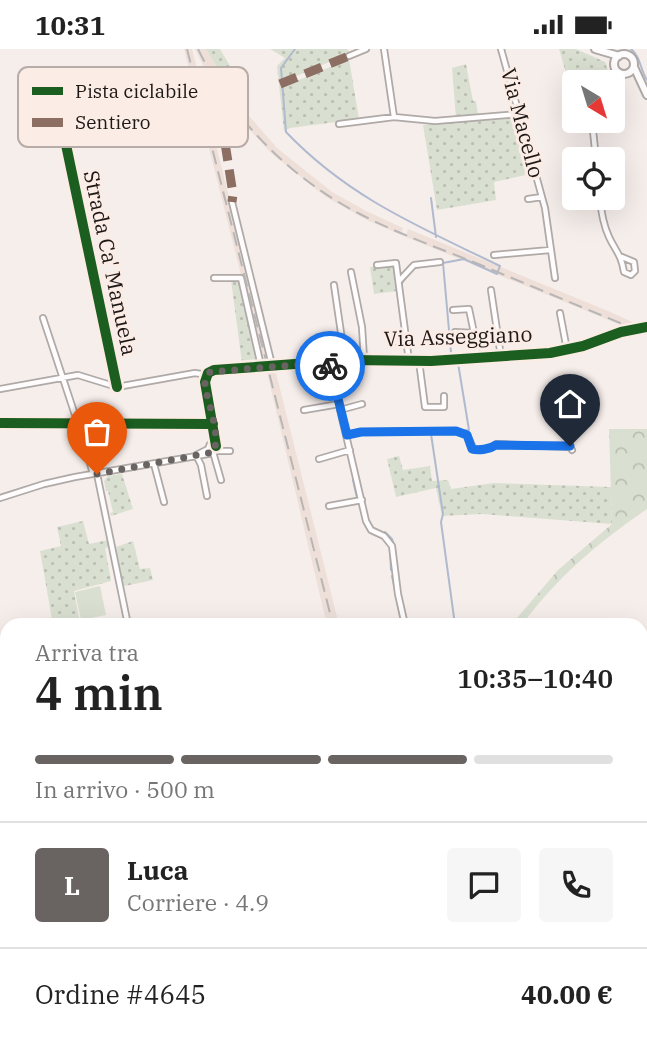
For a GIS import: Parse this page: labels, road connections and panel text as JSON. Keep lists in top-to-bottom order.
{
  "streets": {
    "street": ["Via Macello", "Strada Ca' Manuela", "Via Asseggiano"]
  },
  "crossings": [
    ["Strada Ca' Manuela", "Via Asseggiano"]
  ],
  "legend": ["Pista ciclabile", "Sentiero"],
  "north": "bottom right",
  "page": {
    "status": "10:31",
    "heading": ["4 min", "Arriva tra", "10:35–10:40"],
    "panel": [
      "Luca",
      "Corriere · 4.9",
      "Ordine #4645",
      "40.00 €"
    ],
    "bar": "In arrivo · 500 m",
    "round": "L"
  }
}
